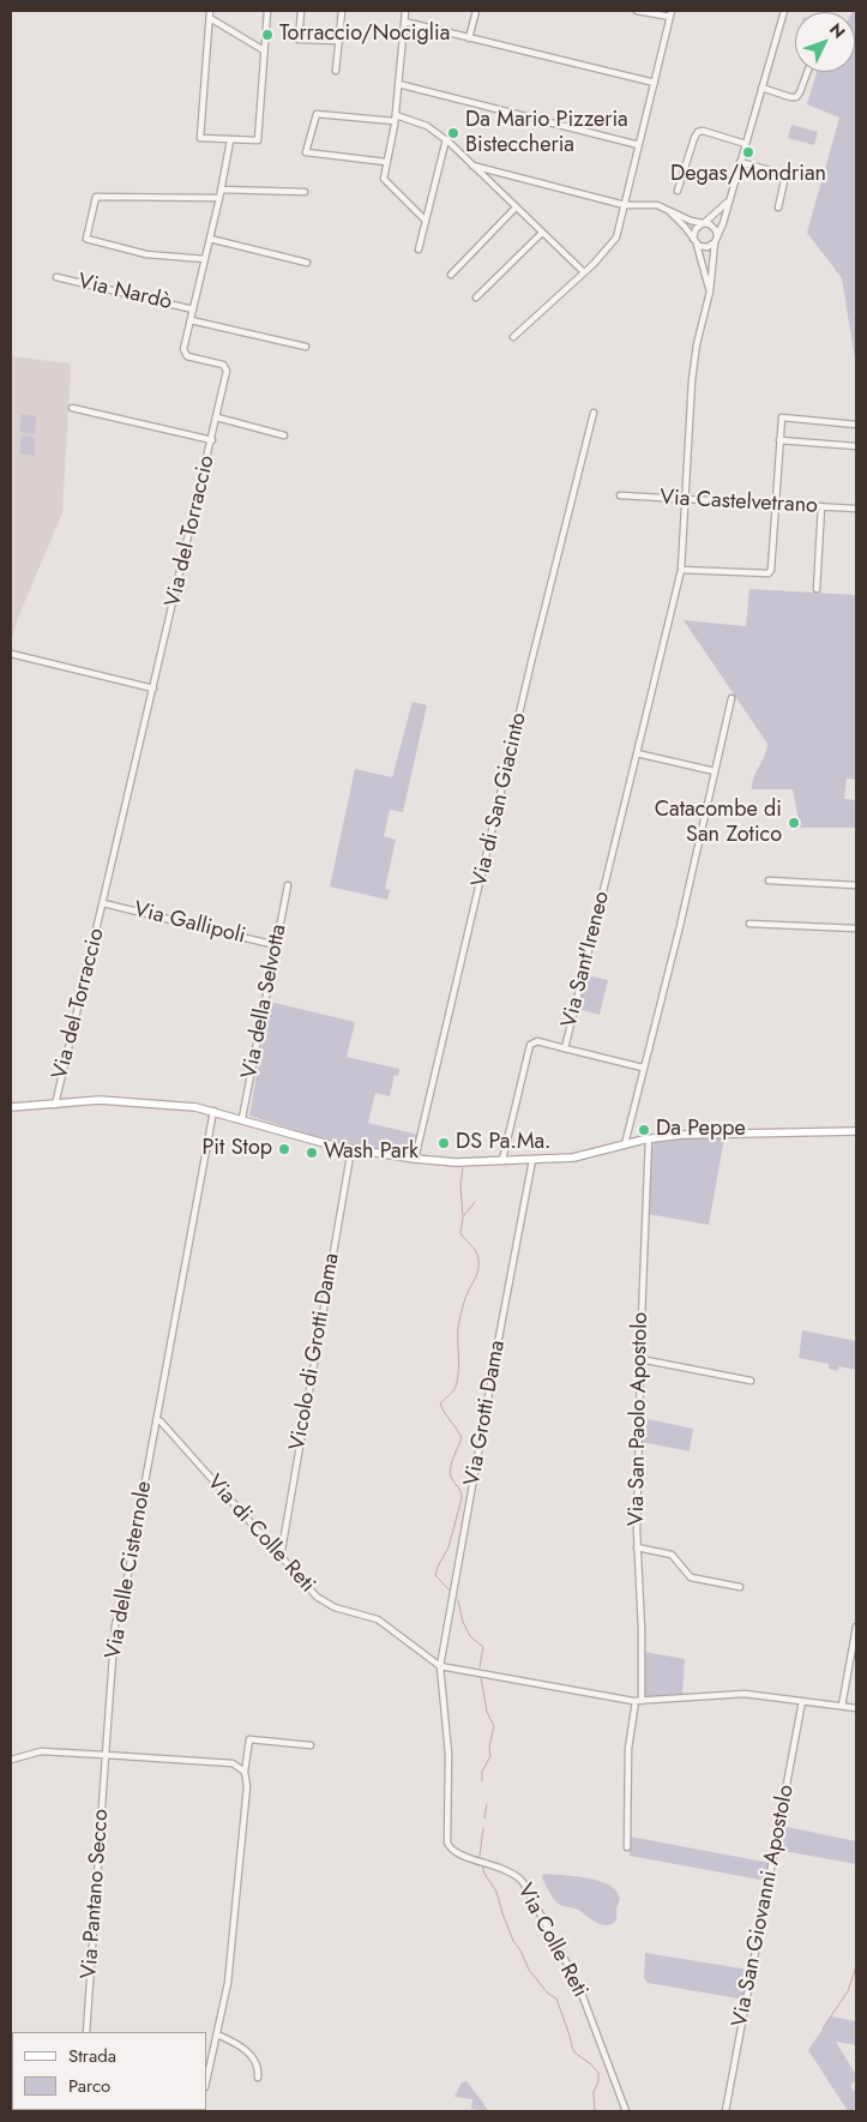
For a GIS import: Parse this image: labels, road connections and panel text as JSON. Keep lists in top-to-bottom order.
{
  "streets": {
    "street": [
      "Via Nardò",
      "Via Castelvetrano",
      "Via del Torraccio",
      "Via di San Giacinto",
      "Via Gallipoli",
      "Via Sant'Ireneo",
      "Via della Selvotta",
      "Vicolo di Grotti Dama",
      "Via Grotti Dama",
      "Via San Paolo Apostolo",
      "Via di Colle Reti",
      "Via delle Cisternole",
      "Via Pantano Secco",
      "Via San Giovanni Apostolo",
      "Via Colle Reti"
    ]
  },
  "crossings": [
    ["Via Nardò", "Via del Torraccio"],
    ["Via Castelvetrano", "Via Sant'Ireneo"],
    ["Via del Torraccio", "Via Gallipoli"],
    ["Via Gallipoli", "Via della Selvotta"],
    ["Vicolo di Grotti Dama", "Via di Colle Reti"],
    ["Via Grotti Dama", "Via di Colle Reti"],
    ["Via Grotti Dama", "Via Colle Reti"],
    ["Via di Colle Reti", "Via delle Cisternole"],
    ["Via di Colle Reti", "Via Colle Reti"],
    ["Via delle Cisternole", "Via Pantano Secco"]
  ],
  "places": [
    "Torraccio/Nociglia",
    "Da Mario Pizzeria Bisteccheria",
    "Degas/Mondrian",
    "Catacombe di San Zotico",
    "Da Peppe",
    "DS Pa.Ma.",
    "Pit Stop",
    "Wash Park"
  ],
  "legend": ["Strada", "Parco"],
  "north": "top right"
}
